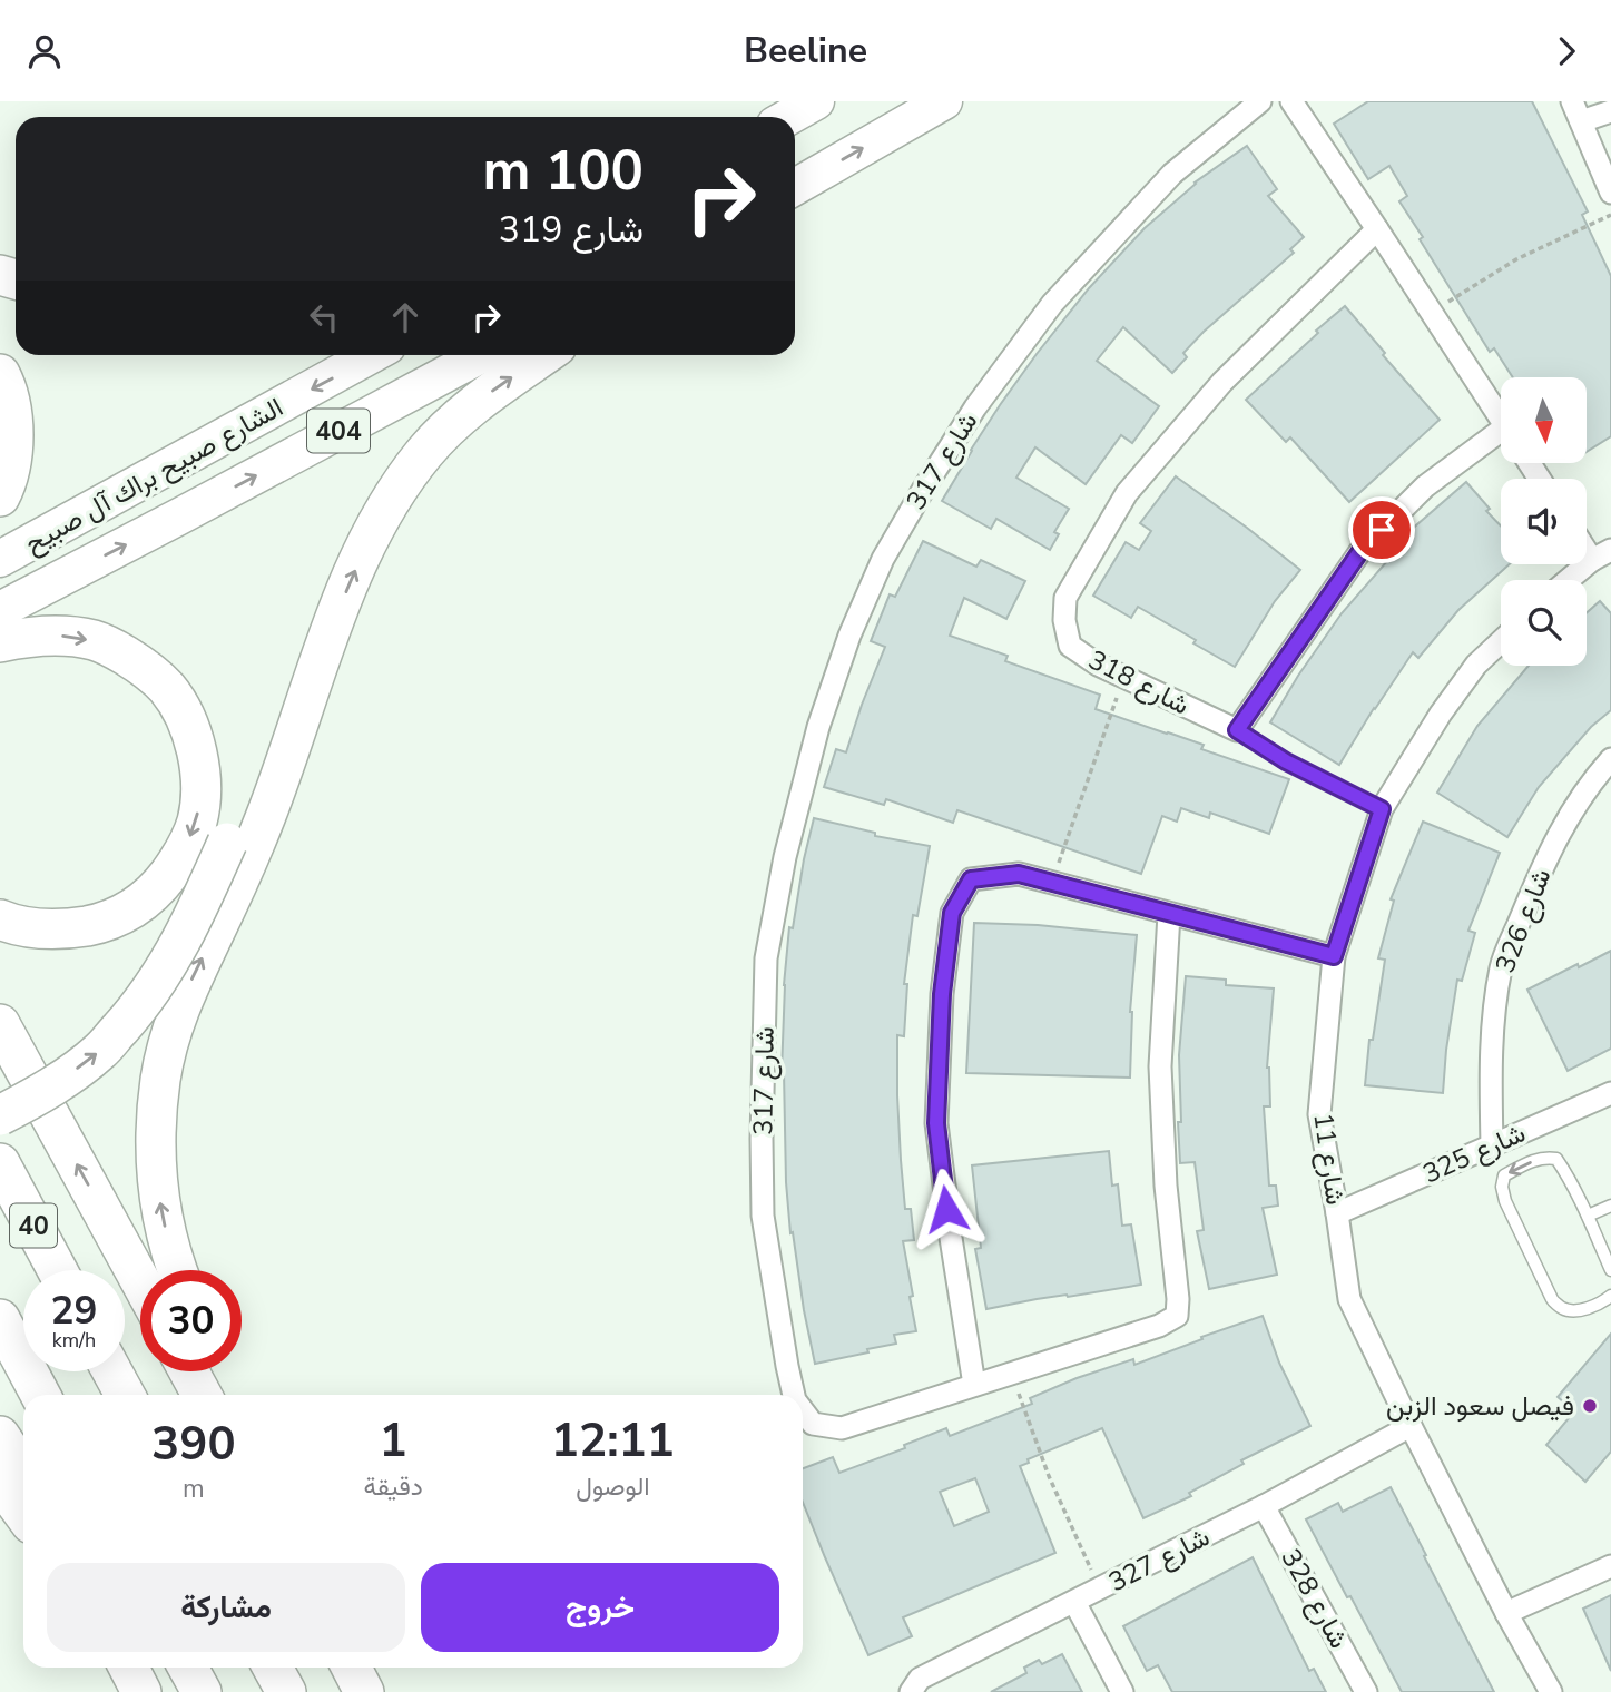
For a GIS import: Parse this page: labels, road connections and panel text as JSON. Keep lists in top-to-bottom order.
{
  "streets": {
    "highway": ["40"],
    "main road": ["404", "الشارع صبيح براك آل صبيح"],
    "street": [
      "شارع 317",
      "شارع 318",
      "شارع 326",
      "شارع 325",
      "شارع 11",
      "شارع 327",
      "شارع 328"
    ]
  },
  "crossings": [
    ["شارع 326", "شارع 325"],
    ["شارع 325", "شارع 11"],
    ["شارع 11", "شارع 327"],
    ["شارع 327", "شارع 328"]
  ],
  "places": ["فيصل سعود الزبن"],
  "north": "bottom",
  "page": {
    "header": "Beeline",
    "turn": ["100 m", "شارع 319"],
    "speed": "29 km/h",
    "limit": "30",
    "eta": [
      "12:11",
      "الوصول",
      "1",
      "دقيقة",
      "390",
      "m"
    ],
    "buttons": ["خروج", "مشاركة"]
  }
}
